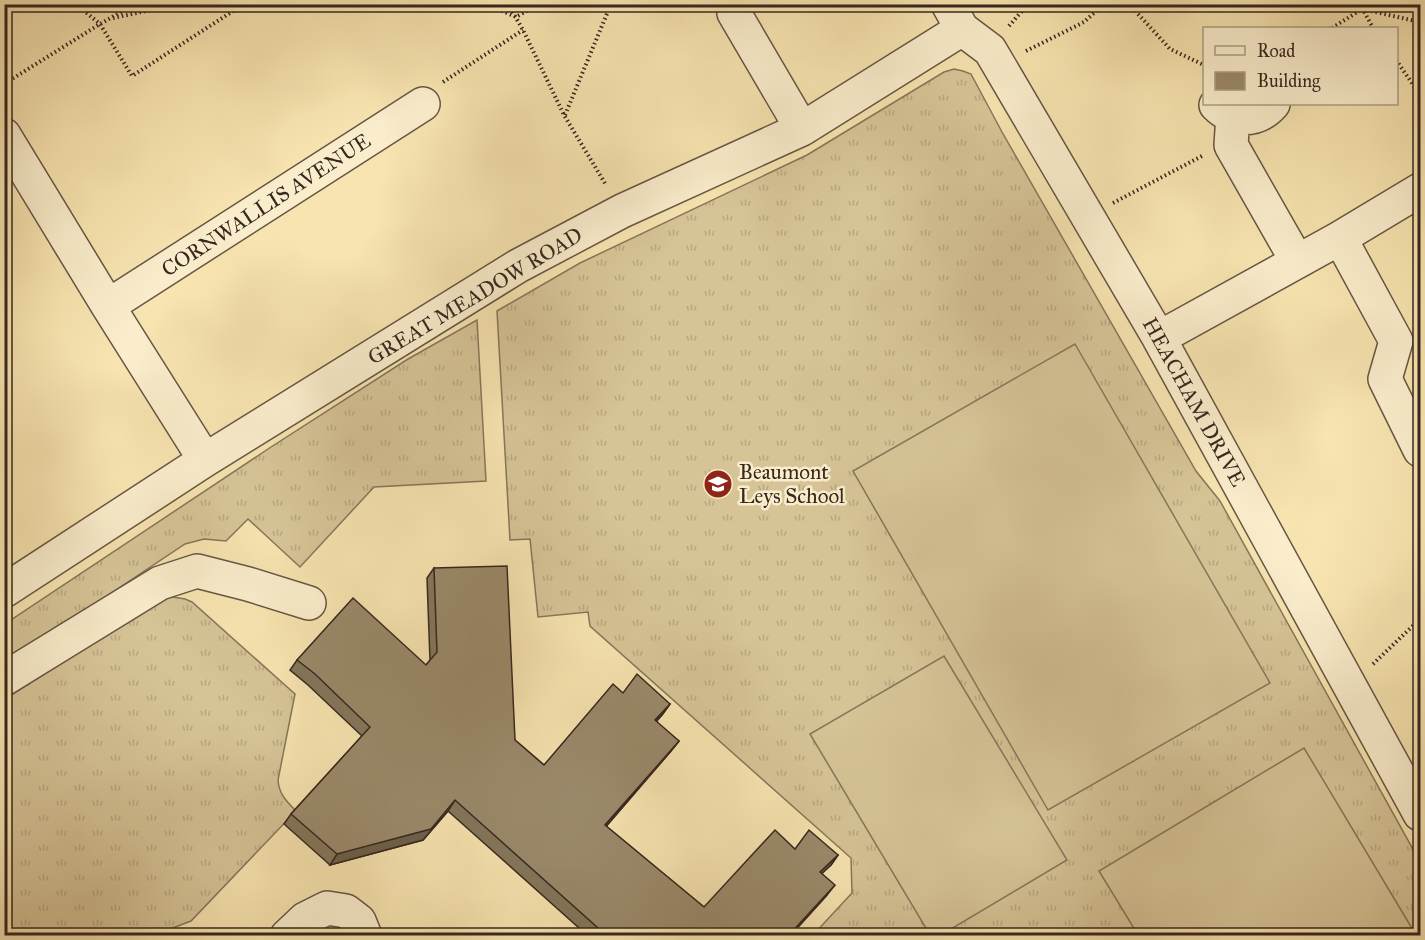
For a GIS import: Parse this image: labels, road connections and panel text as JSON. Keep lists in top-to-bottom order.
{
  "streets": {
    "street": ["CORNWALLIS AVENUE", "GREAT MEADOW ROAD", "HEACHAM DRIVE"]
  },
  "crossings": [
    ["GREAT MEADOW ROAD", "HEACHAM DRIVE"]
  ],
  "places": {
    "school or university": ["Beaumont Leys School"]
  },
  "legend": ["Road", "Building"]
}
